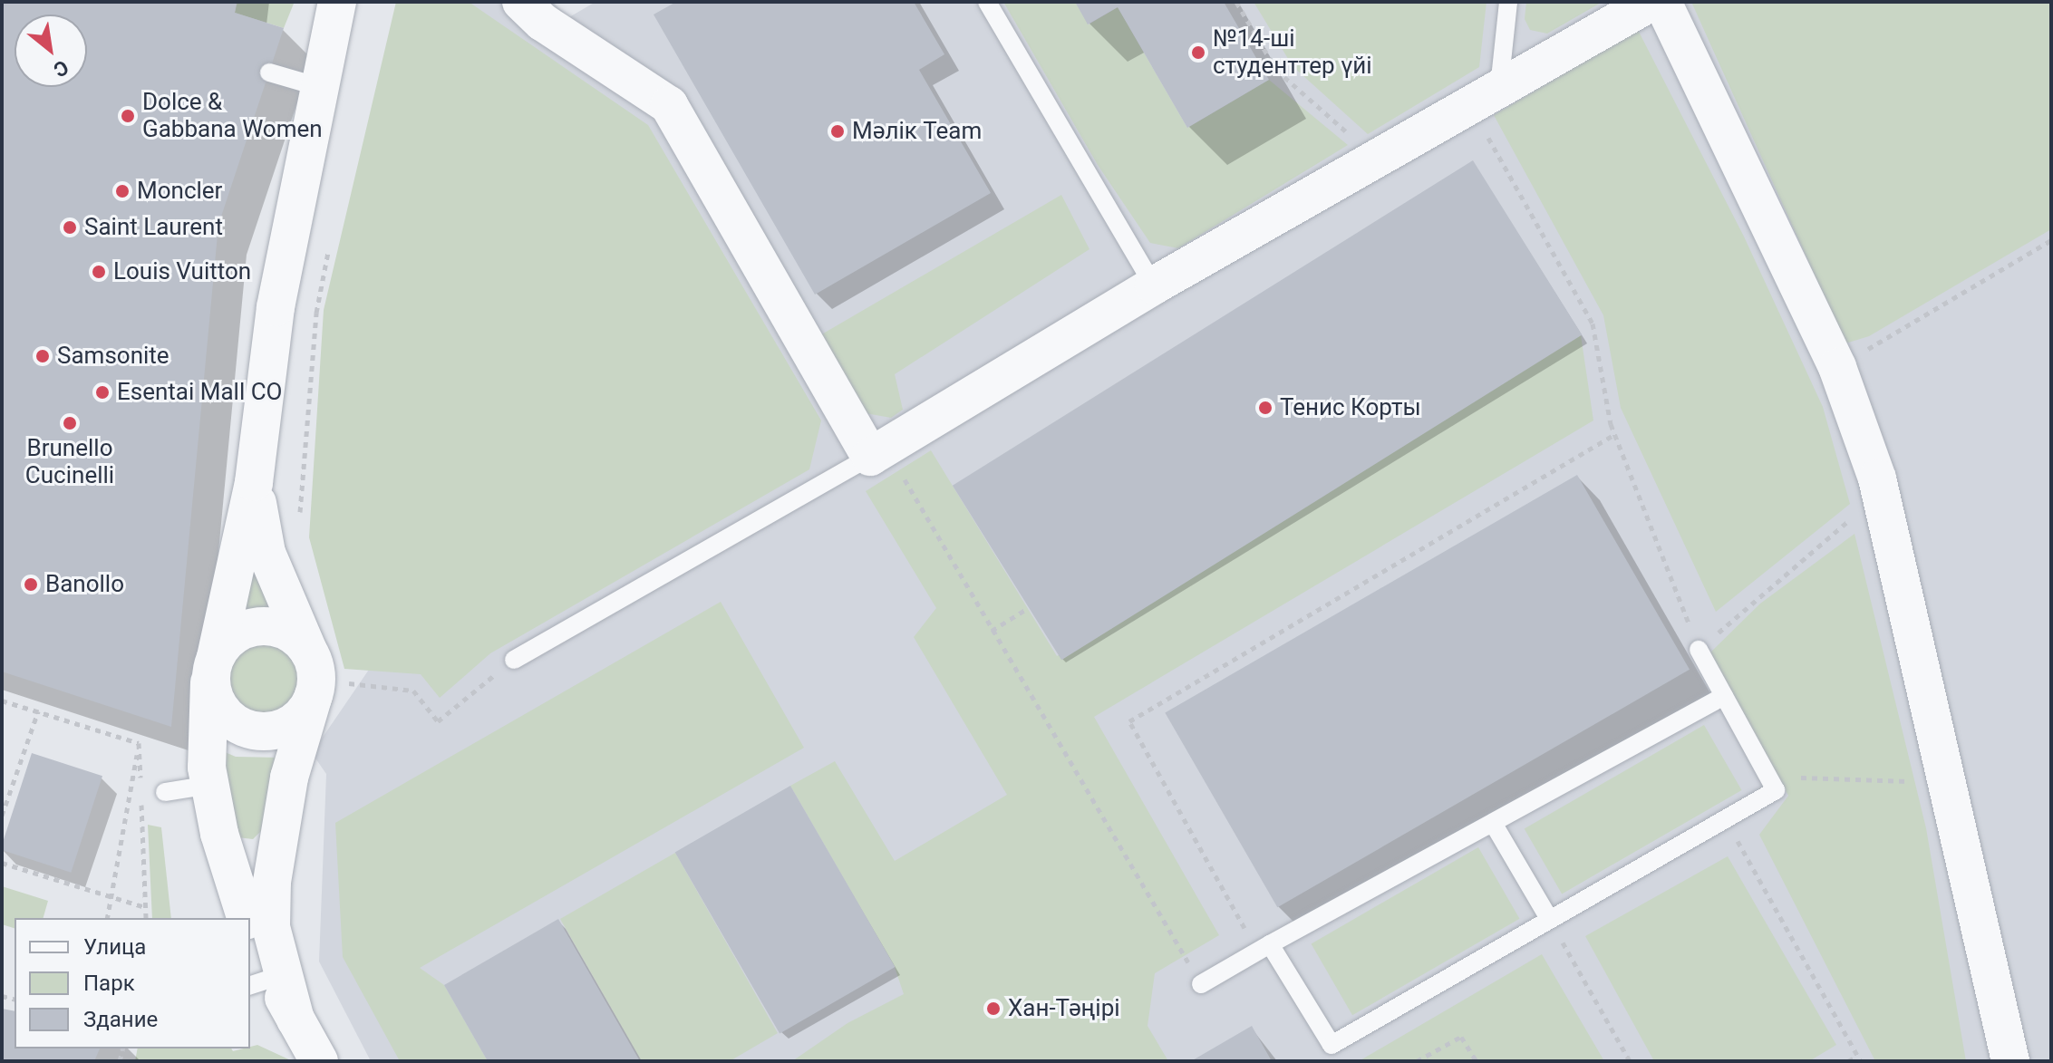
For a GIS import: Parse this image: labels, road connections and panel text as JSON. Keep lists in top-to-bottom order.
{
  "places": [
    "№14-ші студенттер үйі",
    "Dolce & Gabbana Women",
    "Мәлік Team",
    "Moncler",
    "Saint Laurent",
    "Louis Vuitton",
    "Samsonite",
    "Esentai Mall СО",
    "Тенис Корты",
    "Brunello Cucinelli",
    "Banollo",
    "Хан-Тәңірі"
  ],
  "legend": ["Улица", "Парк", "Здание"],
  "north": "bottom right"
}
